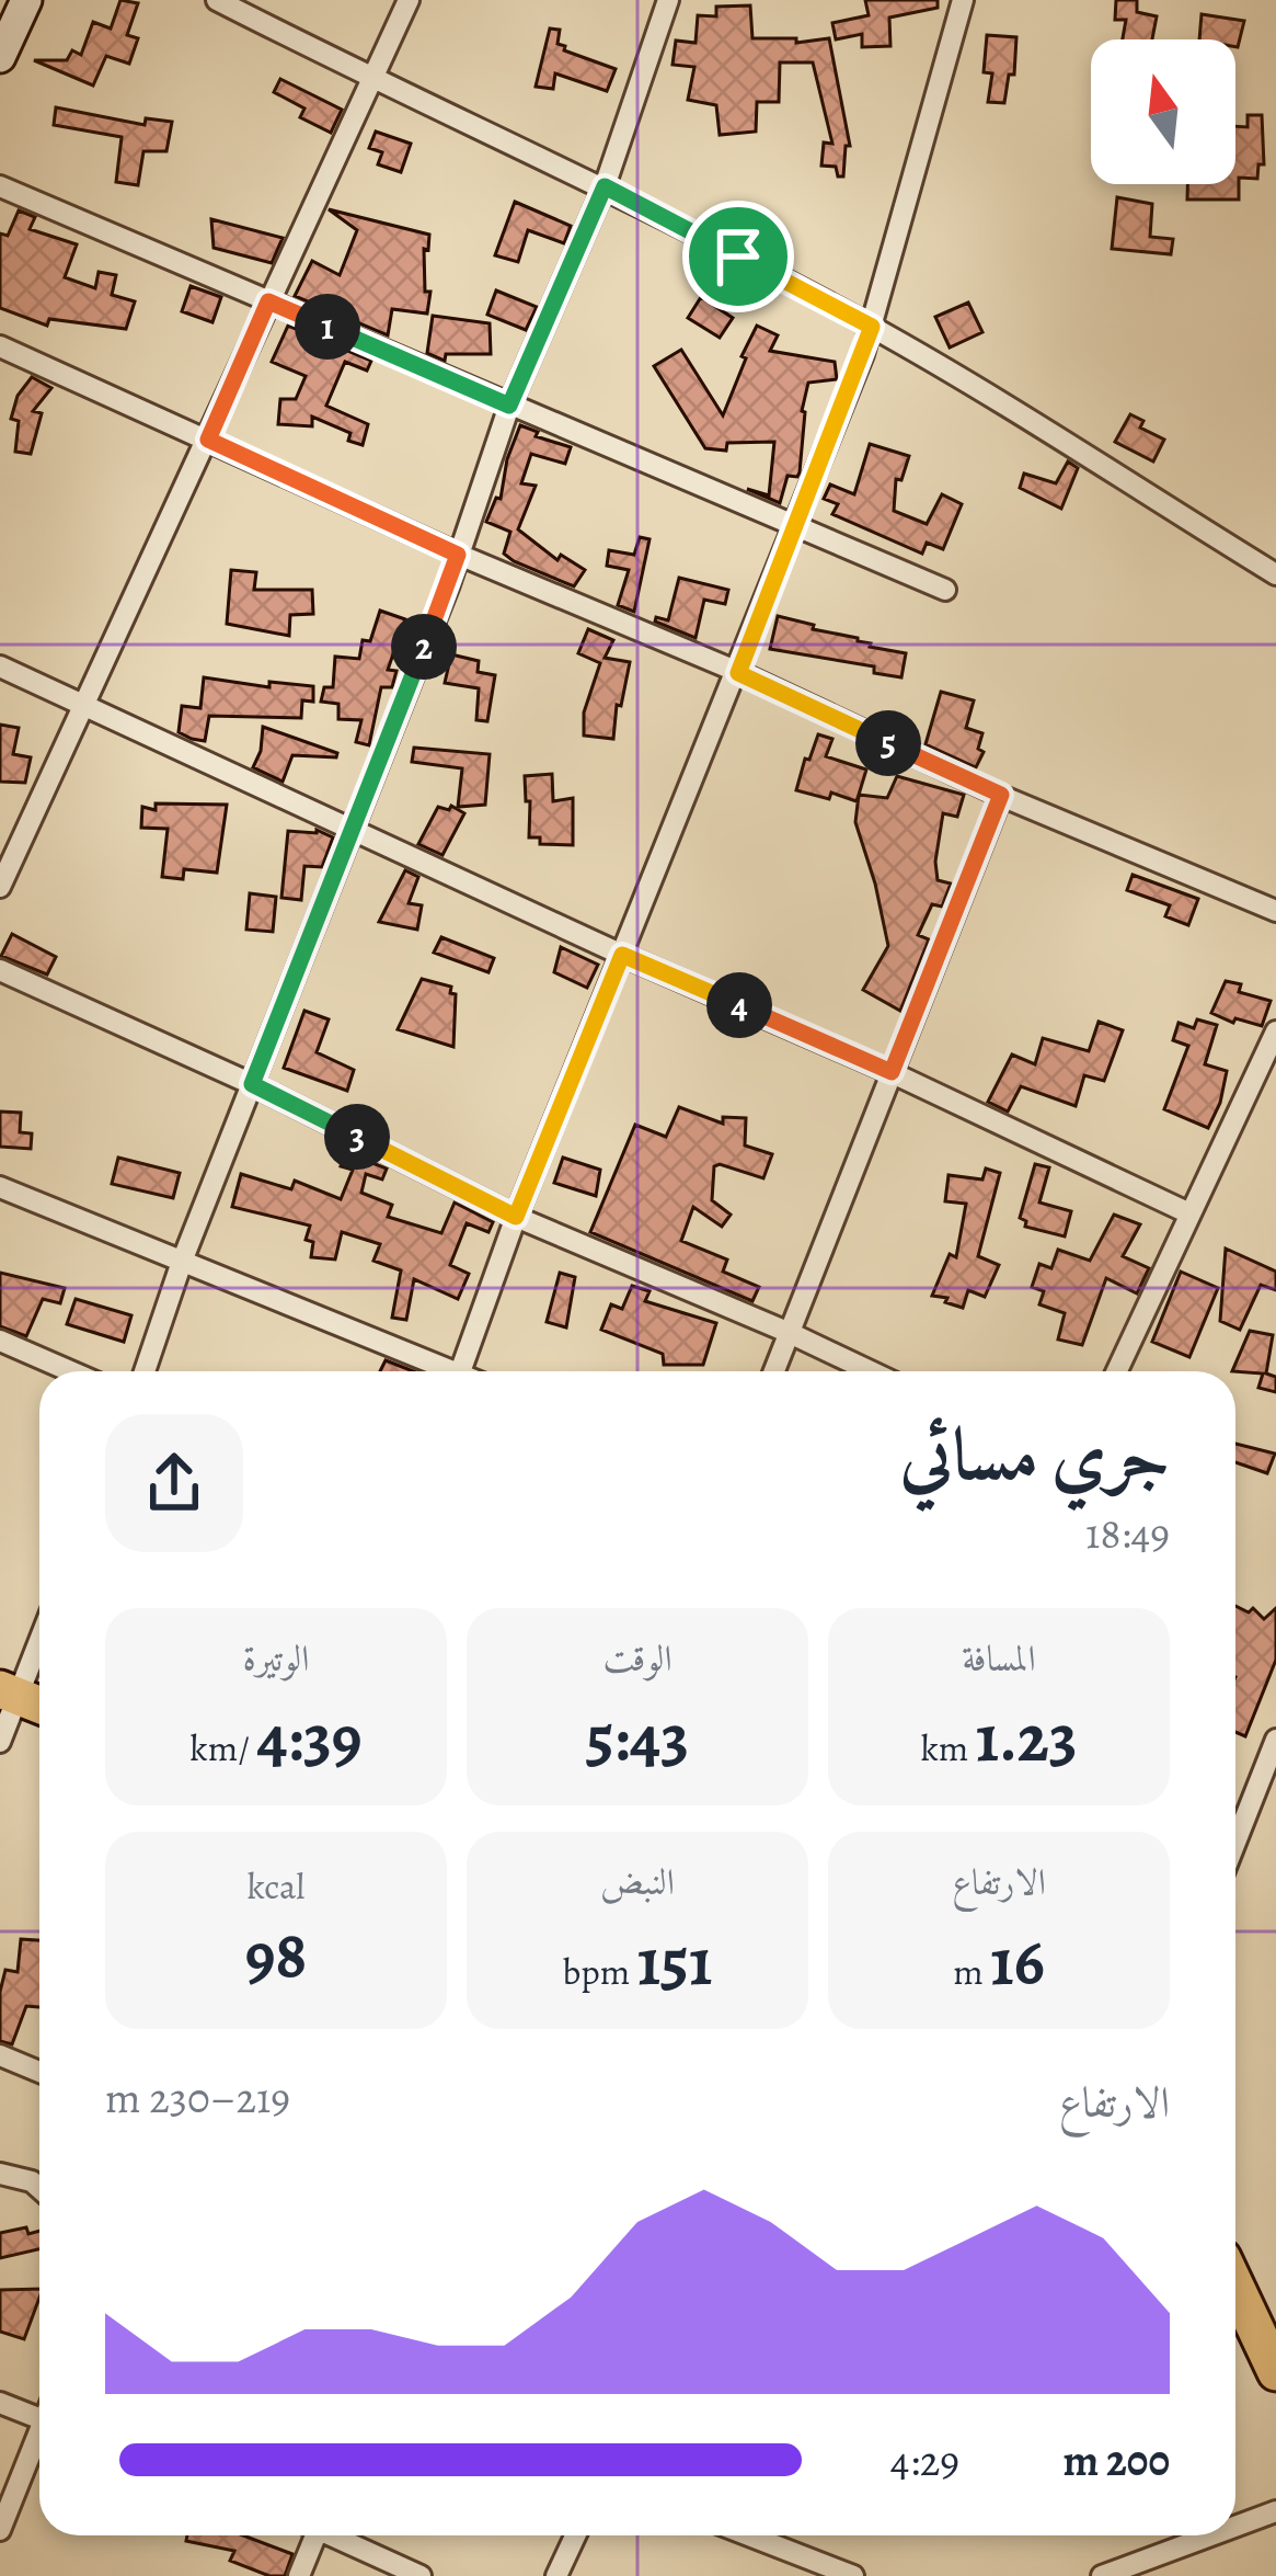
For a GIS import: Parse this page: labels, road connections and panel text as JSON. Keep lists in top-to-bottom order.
{
  "north": "top",
  "page": {
    "pins": [
      "1",
      "2",
      "5",
      "4",
      "3"
    ],
    "heading": ["جري مسائي", "18:49"],
    "stats": [
      ["المسافة", "1.23 km"],
      ["الوقت", "5:43"],
      ["الوتيرة", "4:39 /km"],
      ["الارتفاع", "16 m"],
      ["النبض", "151 bpm"],
      ["kcal", "98"]
    ],
    "chart": ["الارتفاع", "219–230 m"],
    "list": [
      {
        "name": "200 m",
        "note": "4:29"
      }
    ]
  }
}
